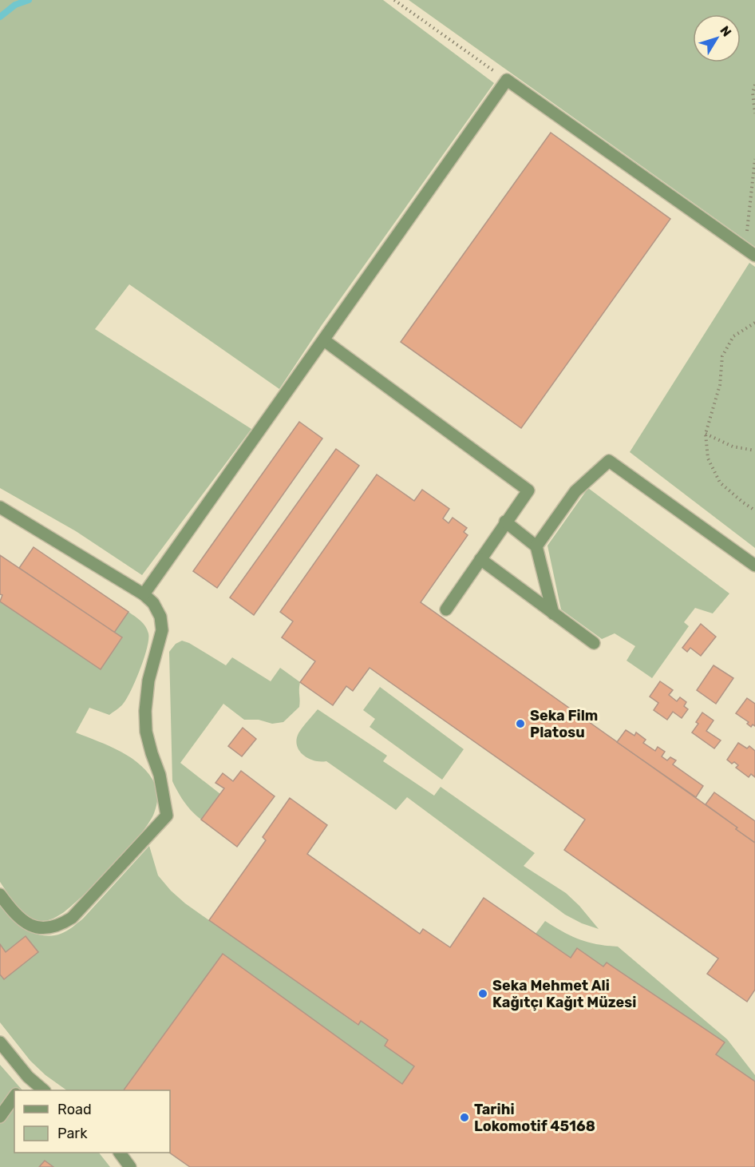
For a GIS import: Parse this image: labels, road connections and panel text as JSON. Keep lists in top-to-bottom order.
{
  "places": ["Seka Film Platosu", "Seka Mehmet Ali Kağıtçı Kağıt Müzesi", "Tarihi Lokomotif 45168"],
  "legend": ["Road", "Park"],
  "north": "top right"
}
